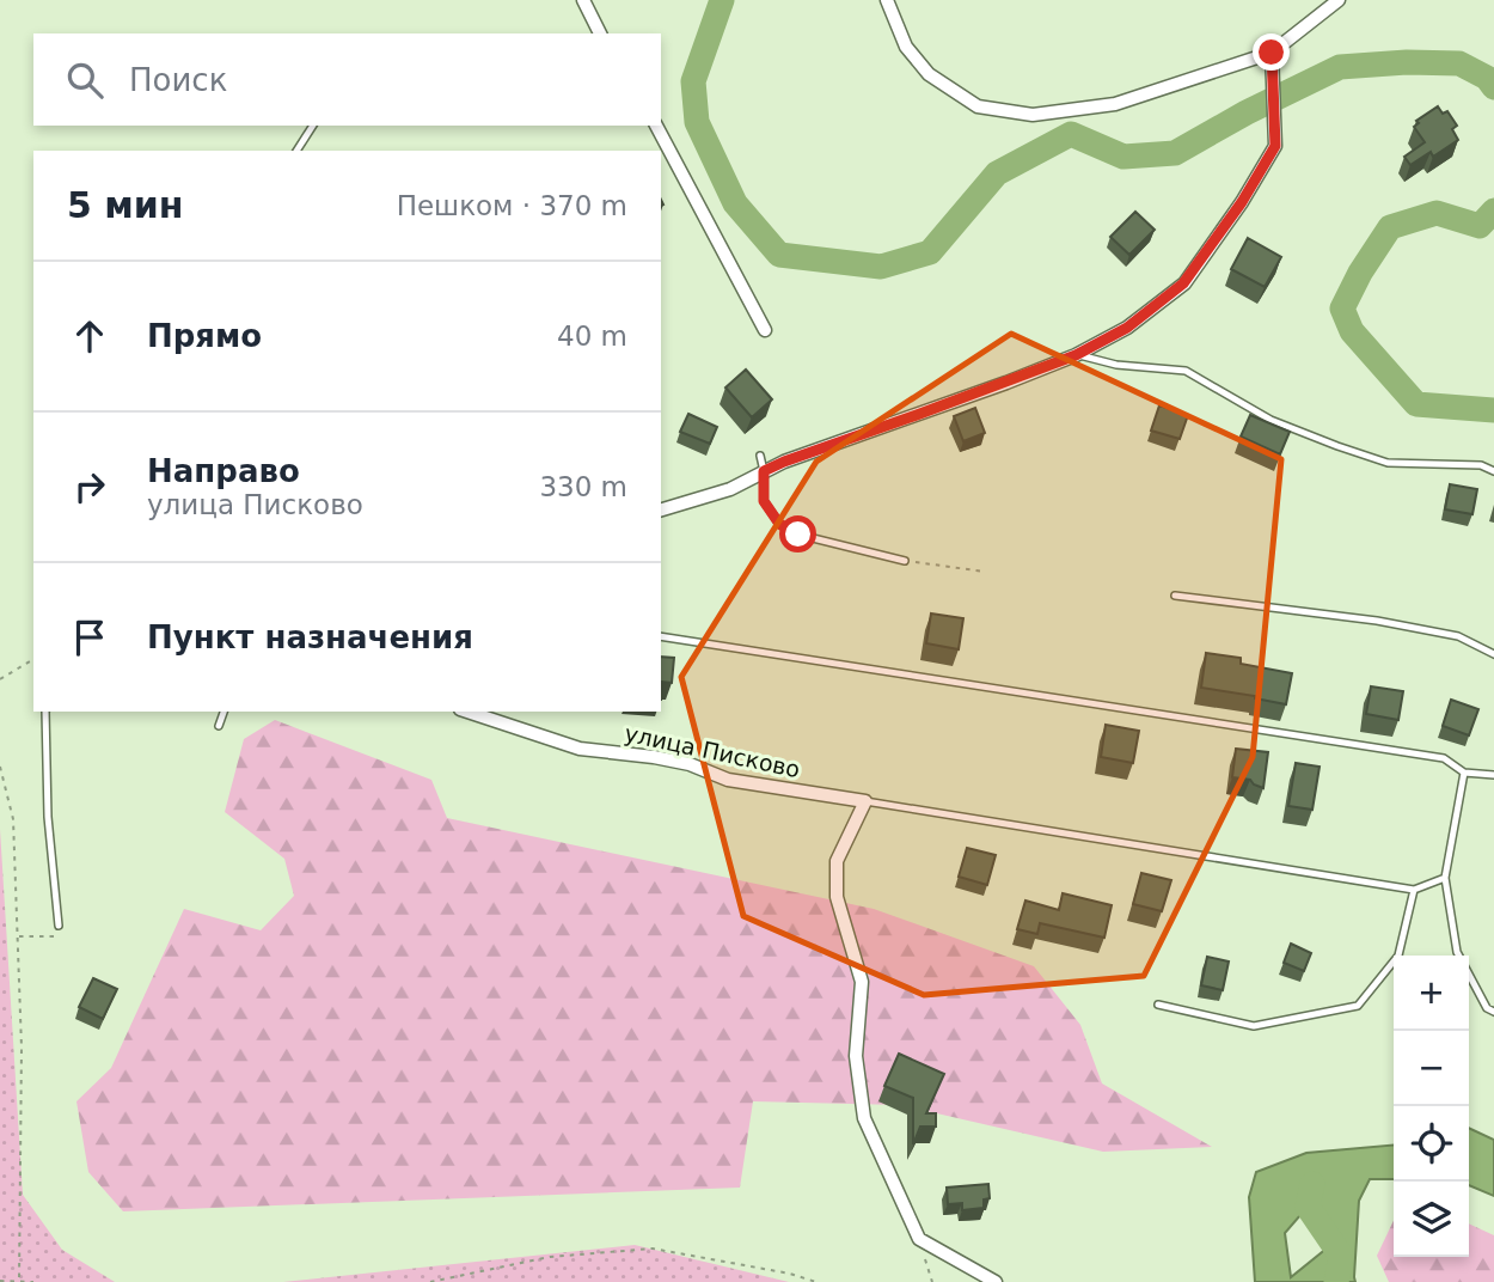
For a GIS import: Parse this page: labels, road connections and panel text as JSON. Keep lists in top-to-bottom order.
{
  "streets": {
    "street": ["улица Писково"]
  },
  "page": {
    "search": "Поиск",
    "heading": ["5 мин", "Пешком · 370 m"],
    "list": [
      ["Прямо", "40 m"],
      ["Направо", "улица Писково", "330 m"],
      "Пункт назначения"
    ],
    "map_buttons": ["+", "−"]
  }
}
